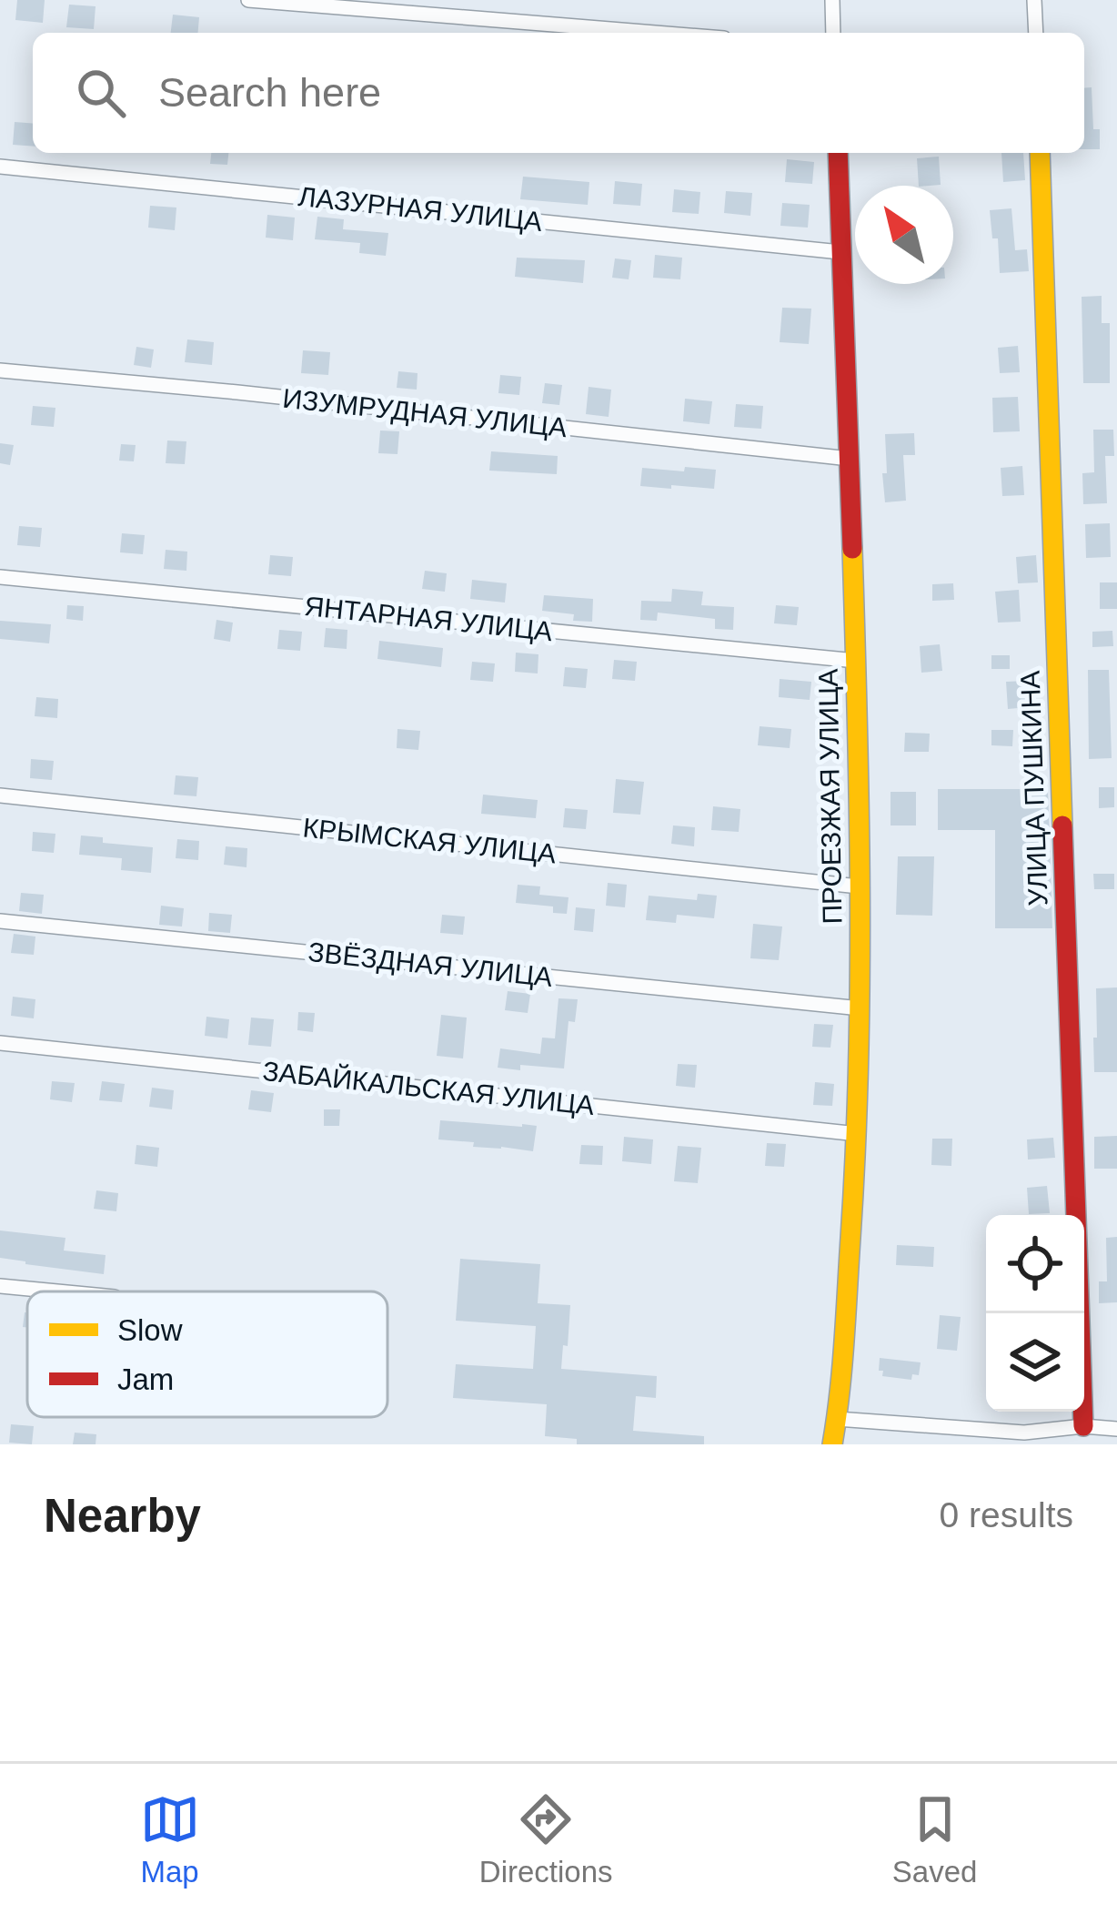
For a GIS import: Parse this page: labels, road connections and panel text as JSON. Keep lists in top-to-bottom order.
{
  "streets": {
    "street": [
      "ЛАЗУРНАЯ УЛИЦА",
      "ИЗУМРУДНАЯ УЛИЦА",
      "ЯНТАРНАЯ УЛИЦА",
      "УЛИЦА ПУШКИНА",
      "ПРОЕЗЖАЯ УЛИЦА",
      "КРЫМСКАЯ УЛИЦА",
      "ЗВЁЗДНАЯ УЛИЦА",
      "ЗАБАЙКАЛЬСКАЯ УЛИЦА"
    ]
  },
  "crossings": [
    ["ЛАЗУРНАЯ УЛИЦА", "ПРОЕЗЖАЯ УЛИЦА"],
    ["ИЗУМРУДНАЯ УЛИЦА", "ПРОЕЗЖАЯ УЛИЦА"],
    ["ЯНТАРНАЯ УЛИЦА", "ПРОЕЗЖАЯ УЛИЦА"],
    ["ПРОЕЗЖАЯ УЛИЦА", "КРЫМСКАЯ УЛИЦА"],
    ["ПРОЕЗЖАЯ УЛИЦА", "ЗВЁЗДНАЯ УЛИЦА"],
    ["ПРОЕЗЖАЯ УЛИЦА", "ЗАБАЙКАЛЬСКАЯ УЛИЦА"]
  ],
  "legend": ["Slow", "Jam"],
  "north": "top left",
  "page": {
    "search": "Search here",
    "heading": ["Nearby", "0 results"],
    "nav": ["Map", "Directions", "Saved"]
  }
}
